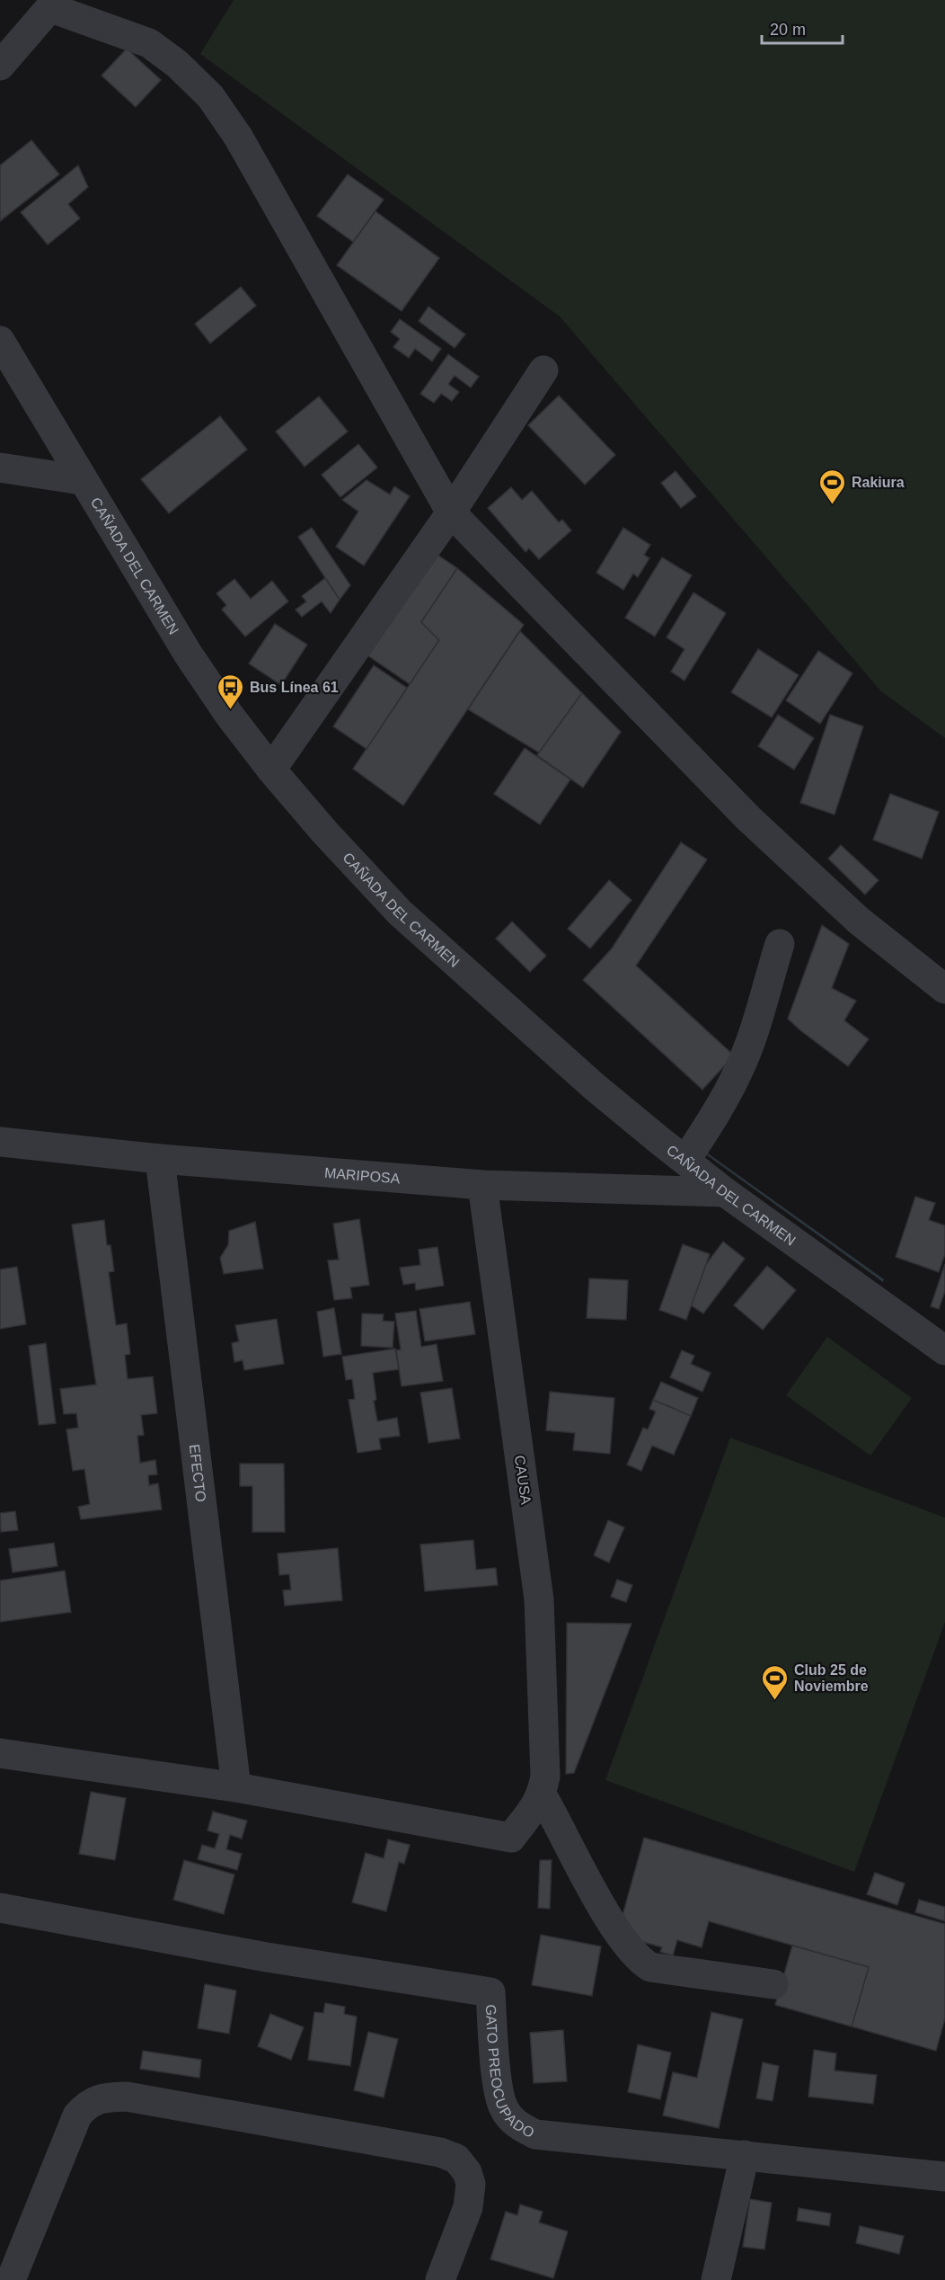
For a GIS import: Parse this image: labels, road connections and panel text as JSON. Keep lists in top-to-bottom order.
{
  "streets": {
    "street": [
      "CAÑADA DEL CARMEN",
      "MARIPOSA",
      "EFECTO",
      "CAUSA",
      "GATO PREOCUPADO"
    ]
  },
  "crossings": [
    ["CAÑADA DEL CARMEN", "MARIPOSA"],
    ["MARIPOSA", "EFECTO"],
    ["MARIPOSA", "CAUSA"]
  ],
  "places": {
    "sports": ["Rakiura", "Club 25 de Noviembre"],
    "bus stop": ["Bus Línea 61"]
  },
  "scale_bar": "20 m"
}
